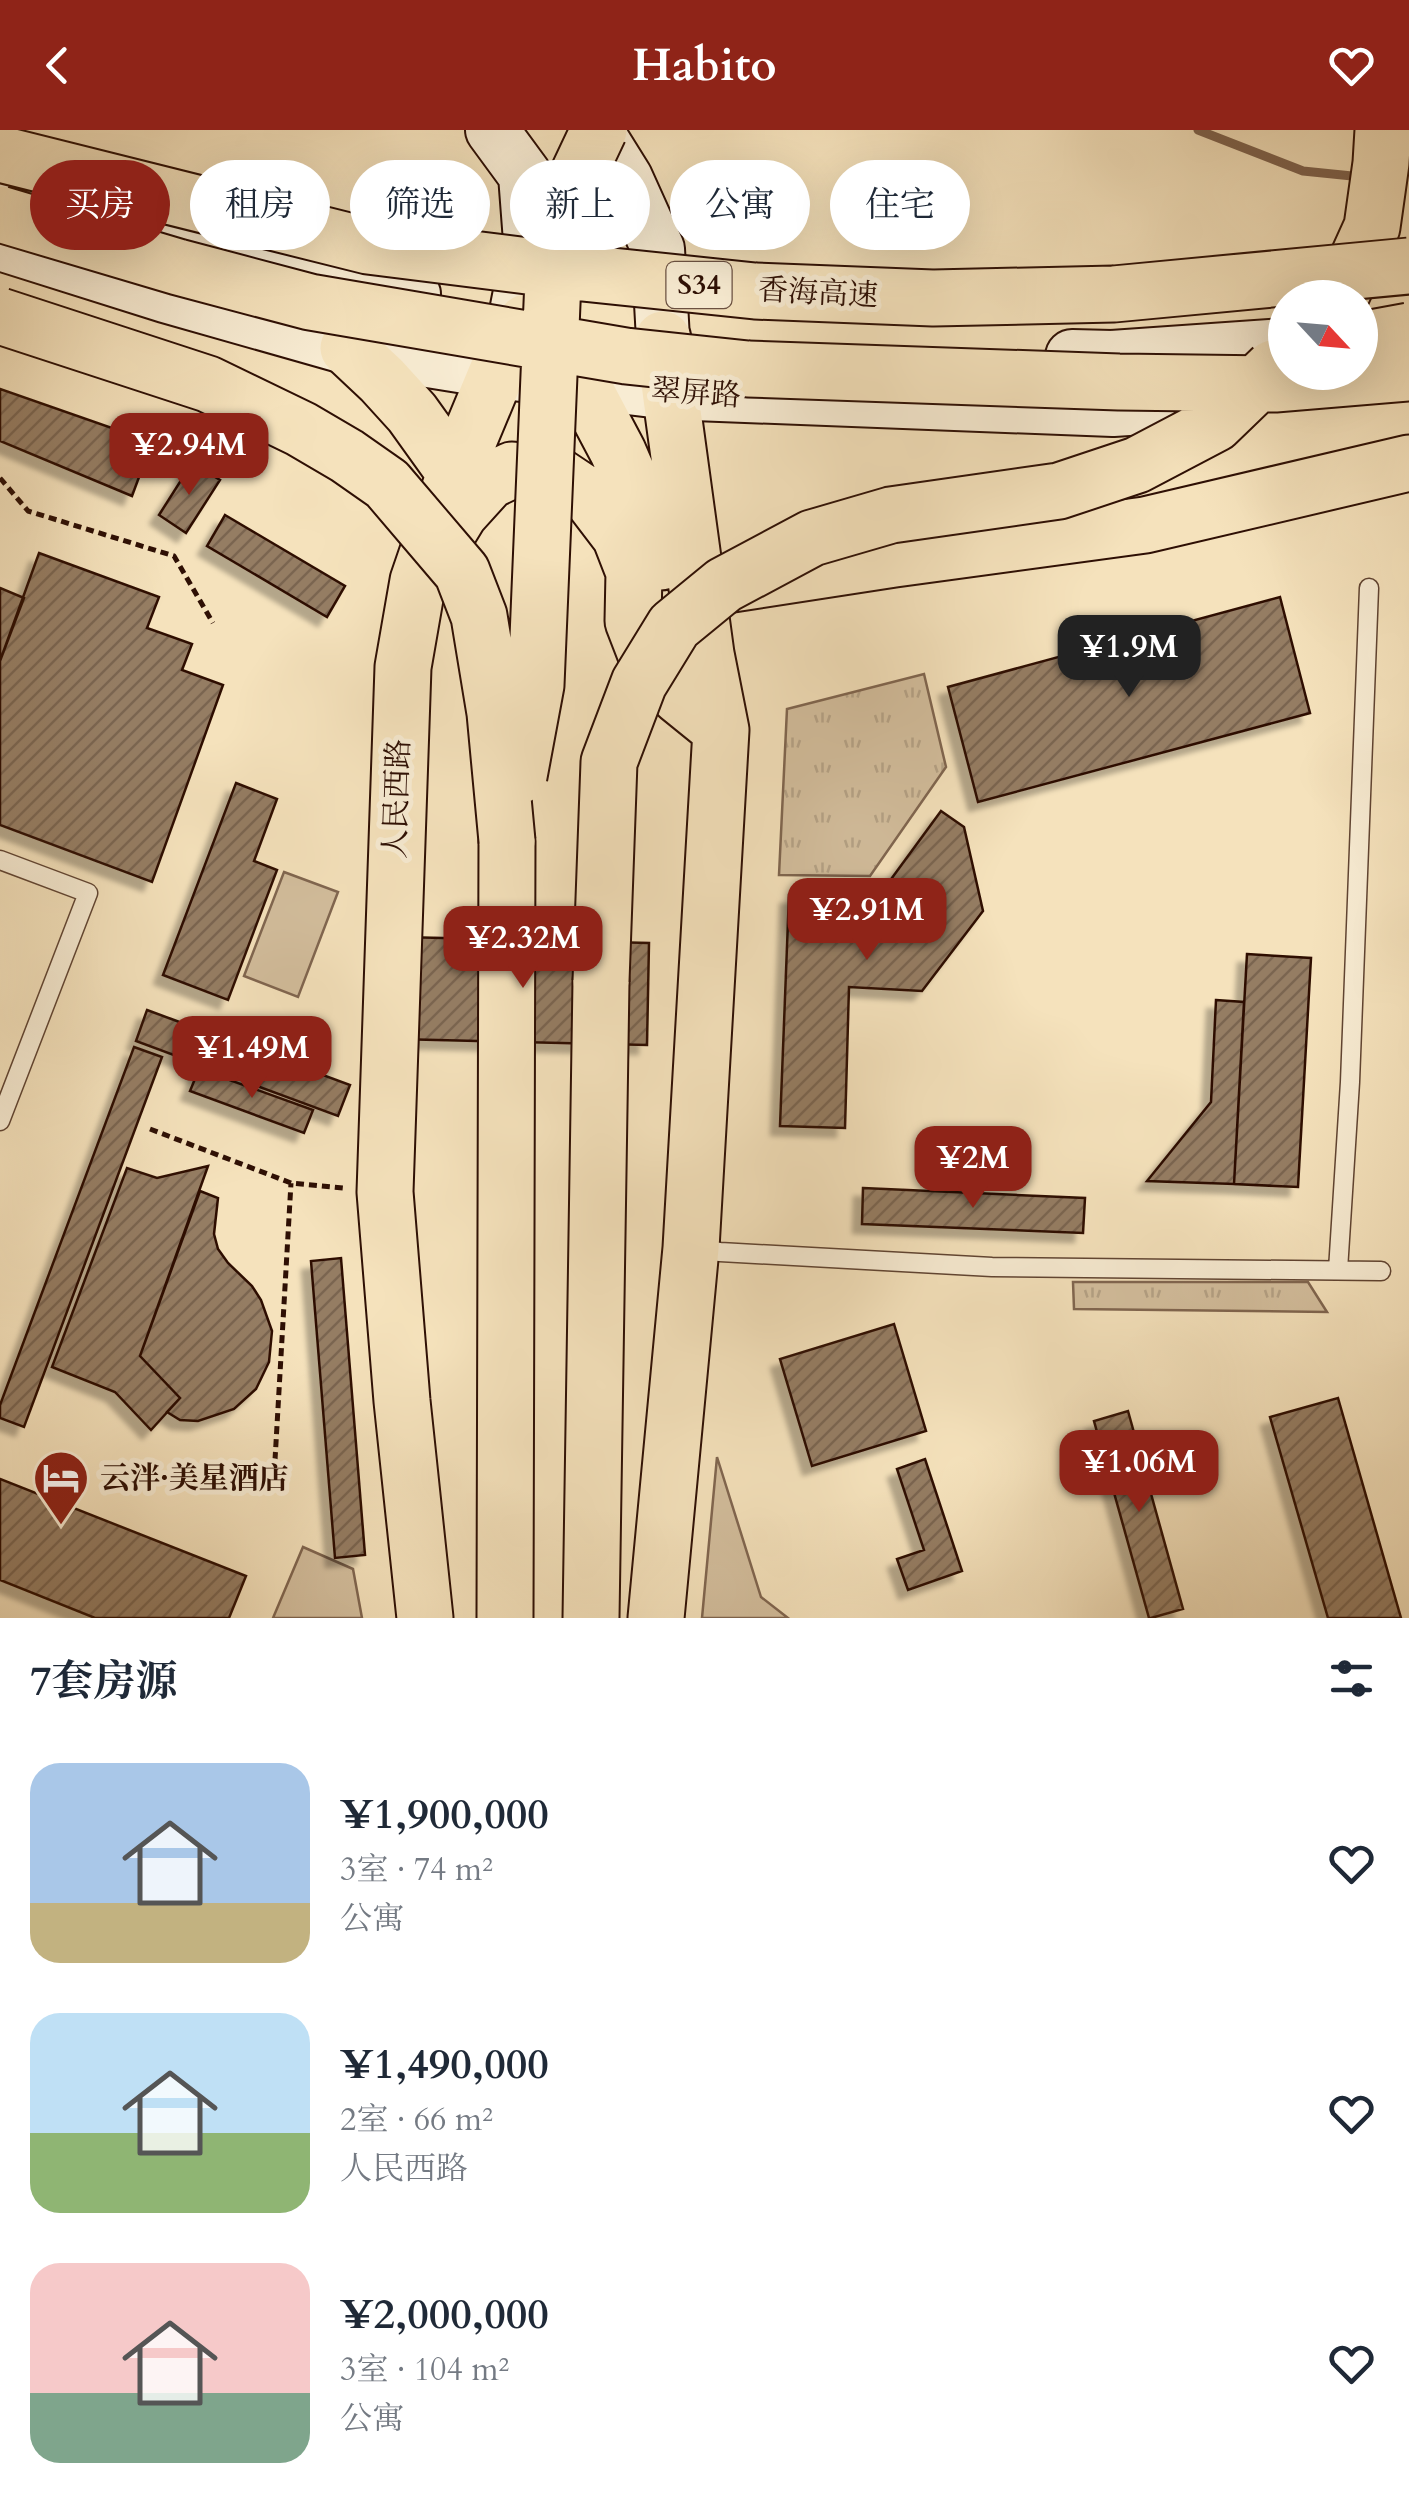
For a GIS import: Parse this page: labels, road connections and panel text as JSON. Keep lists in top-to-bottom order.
{
  "streets": {
    "main road": [
      "S34",
      "香海高速",
      "翠屏路",
      "人民西路"
    ]
  },
  "crossings": [
    ["翠屏路", "人民西路"]
  ],
  "places": {
    "hotel": ["云泮·美星酒店"]
  },
  "north": "bottom right",
  "page": {
    "header": "Habito",
    "chip": [
      "买房",
      "租房",
      "筛选",
      "新上",
      "公寓",
      "住宅"
    ],
    "price": [
      "¥2.94M",
      "¥1.9M",
      "¥2.91M",
      "¥2.32M",
      "¥1.49M",
      "¥2M",
      "¥1.06M"
    ],
    "heading": "7套房源",
    "list": [
      {
        "name": "¥1,900,000",
        "note": "3室 · 74 m² · 公寓"
      },
      {
        "name": "¥1,490,000",
        "note": "2室 · 66 m² · 人民西路"
      },
      {
        "name": "¥2,000,000",
        "note": "3室 · 104 m² · 公寓"
      }
    ]
  }
}
